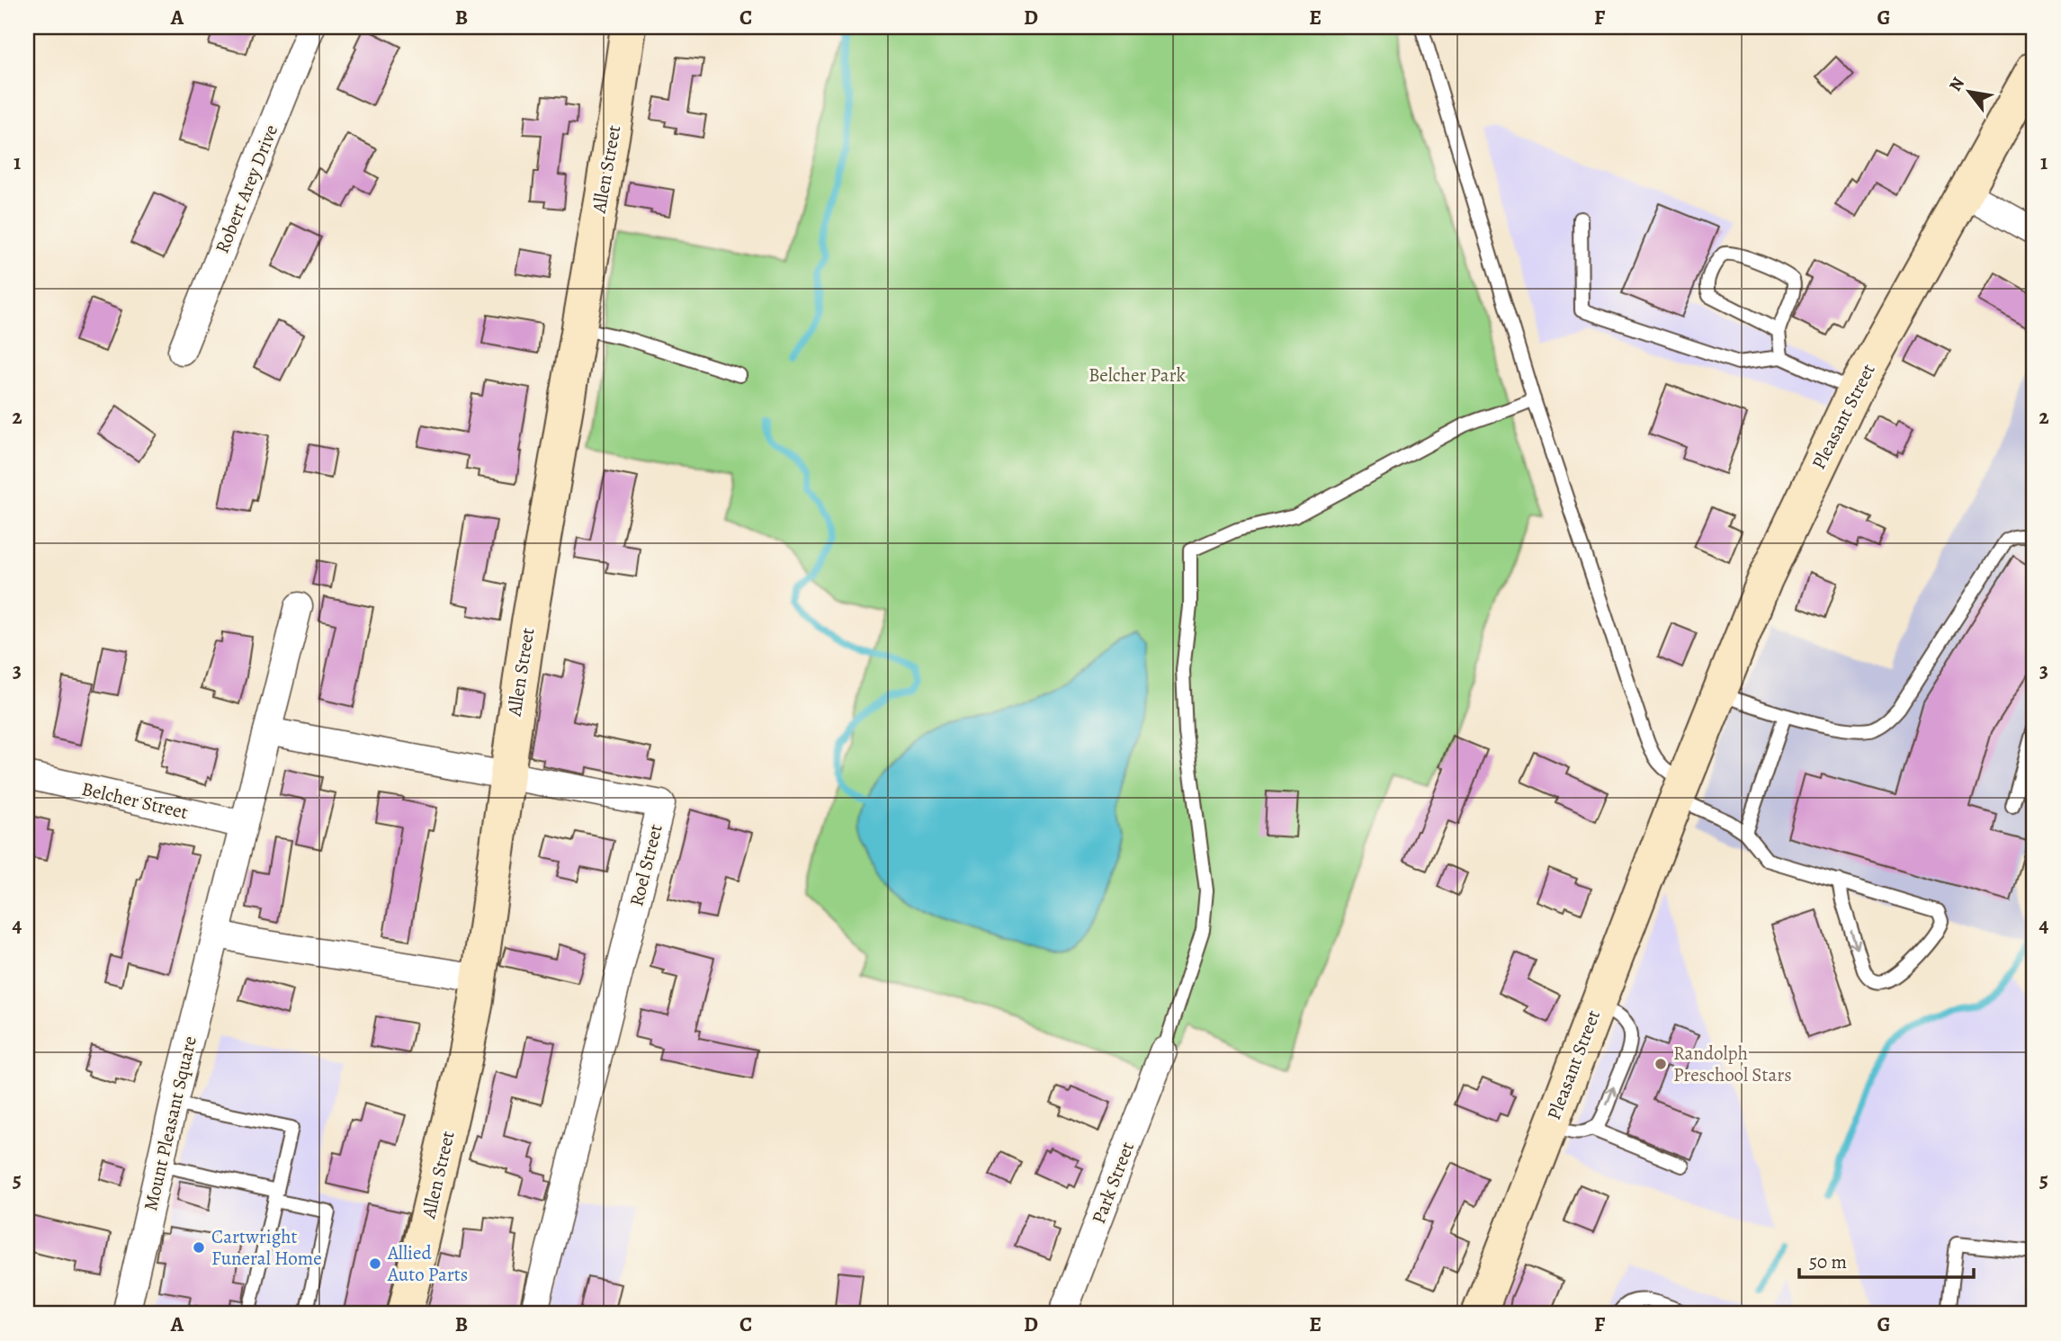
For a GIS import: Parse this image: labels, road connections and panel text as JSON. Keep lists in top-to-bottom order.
{
  "streets": {
    "street": [
      "Allen Street",
      "Robert Arey Drive",
      "Pleasant Street",
      "Belcher Street",
      "Roel Street",
      "Mount Pleasant Square",
      "Park Street"
    ]
  },
  "crossings": [
    ["Allen Street", "Roel Street"],
    ["Belcher Street", "Mount Pleasant Square"],
    ["Roel Street", "Mount Pleasant Square"]
  ],
  "parks": ["Belcher Park"],
  "places": ["Randolph Preschool Stars", "Cartwright Funeral Home", "Allied Auto Parts"],
  "scale_bar": "50 m",
  "north": "top left",
  "grid": {
    "columns": [
      "A",
      "B",
      "C",
      "D",
      "E",
      "F",
      "G"
    ],
    "rows": [
      "1",
      "2",
      "3",
      "4",
      "5"
    ]
  }
}
